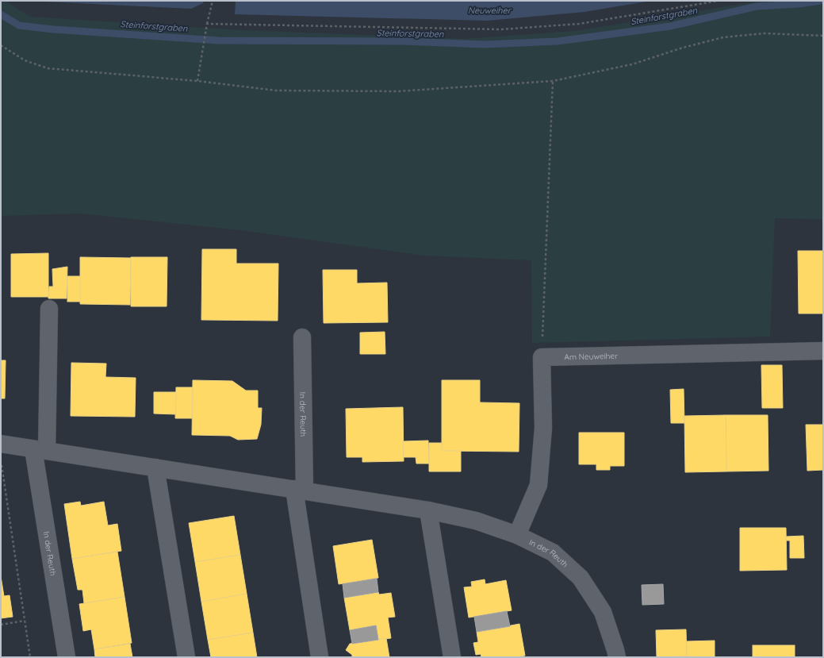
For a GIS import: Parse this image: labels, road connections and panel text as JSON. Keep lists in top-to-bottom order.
{
  "streets": {
    "street": ["Am Neuweiher", "In der Reuth"]
  },
  "water": ["Neuweiher", "Steinforstgraben"]
}
